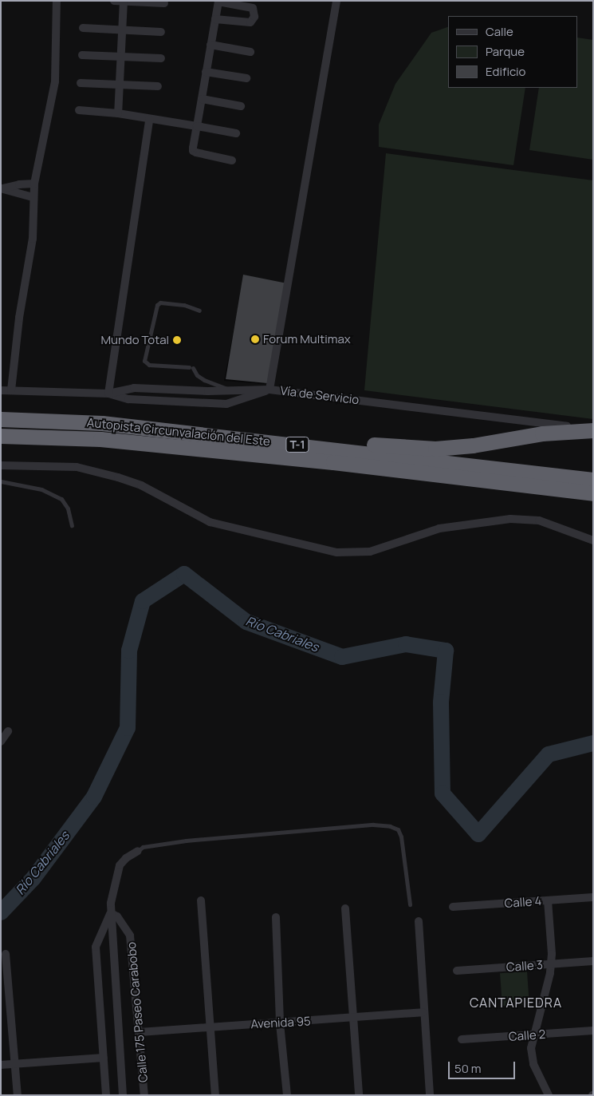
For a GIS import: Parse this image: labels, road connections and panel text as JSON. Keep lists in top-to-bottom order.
{
  "streets": {
    "highway": ["Autopista Circunvalación del Este", "T-1"],
    "street": [
      "Vía de Servicio",
      "Calle 4",
      "Calle 3",
      "Calle 175 Paseo Carabobo",
      "Avenida 95",
      "Calle 2"
    ]
  },
  "crossings": [
    ["Calle 175 Paseo Carabobo", "Avenida 95"]
  ],
  "districts": ["CANTAPIEDRA"],
  "water": ["Río Cabriales"],
  "places": ["Forum Multimax", "Mundo Total"],
  "legend": ["Calle", "Parque", "Edificio"],
  "scale_bar": "50 m"
}
